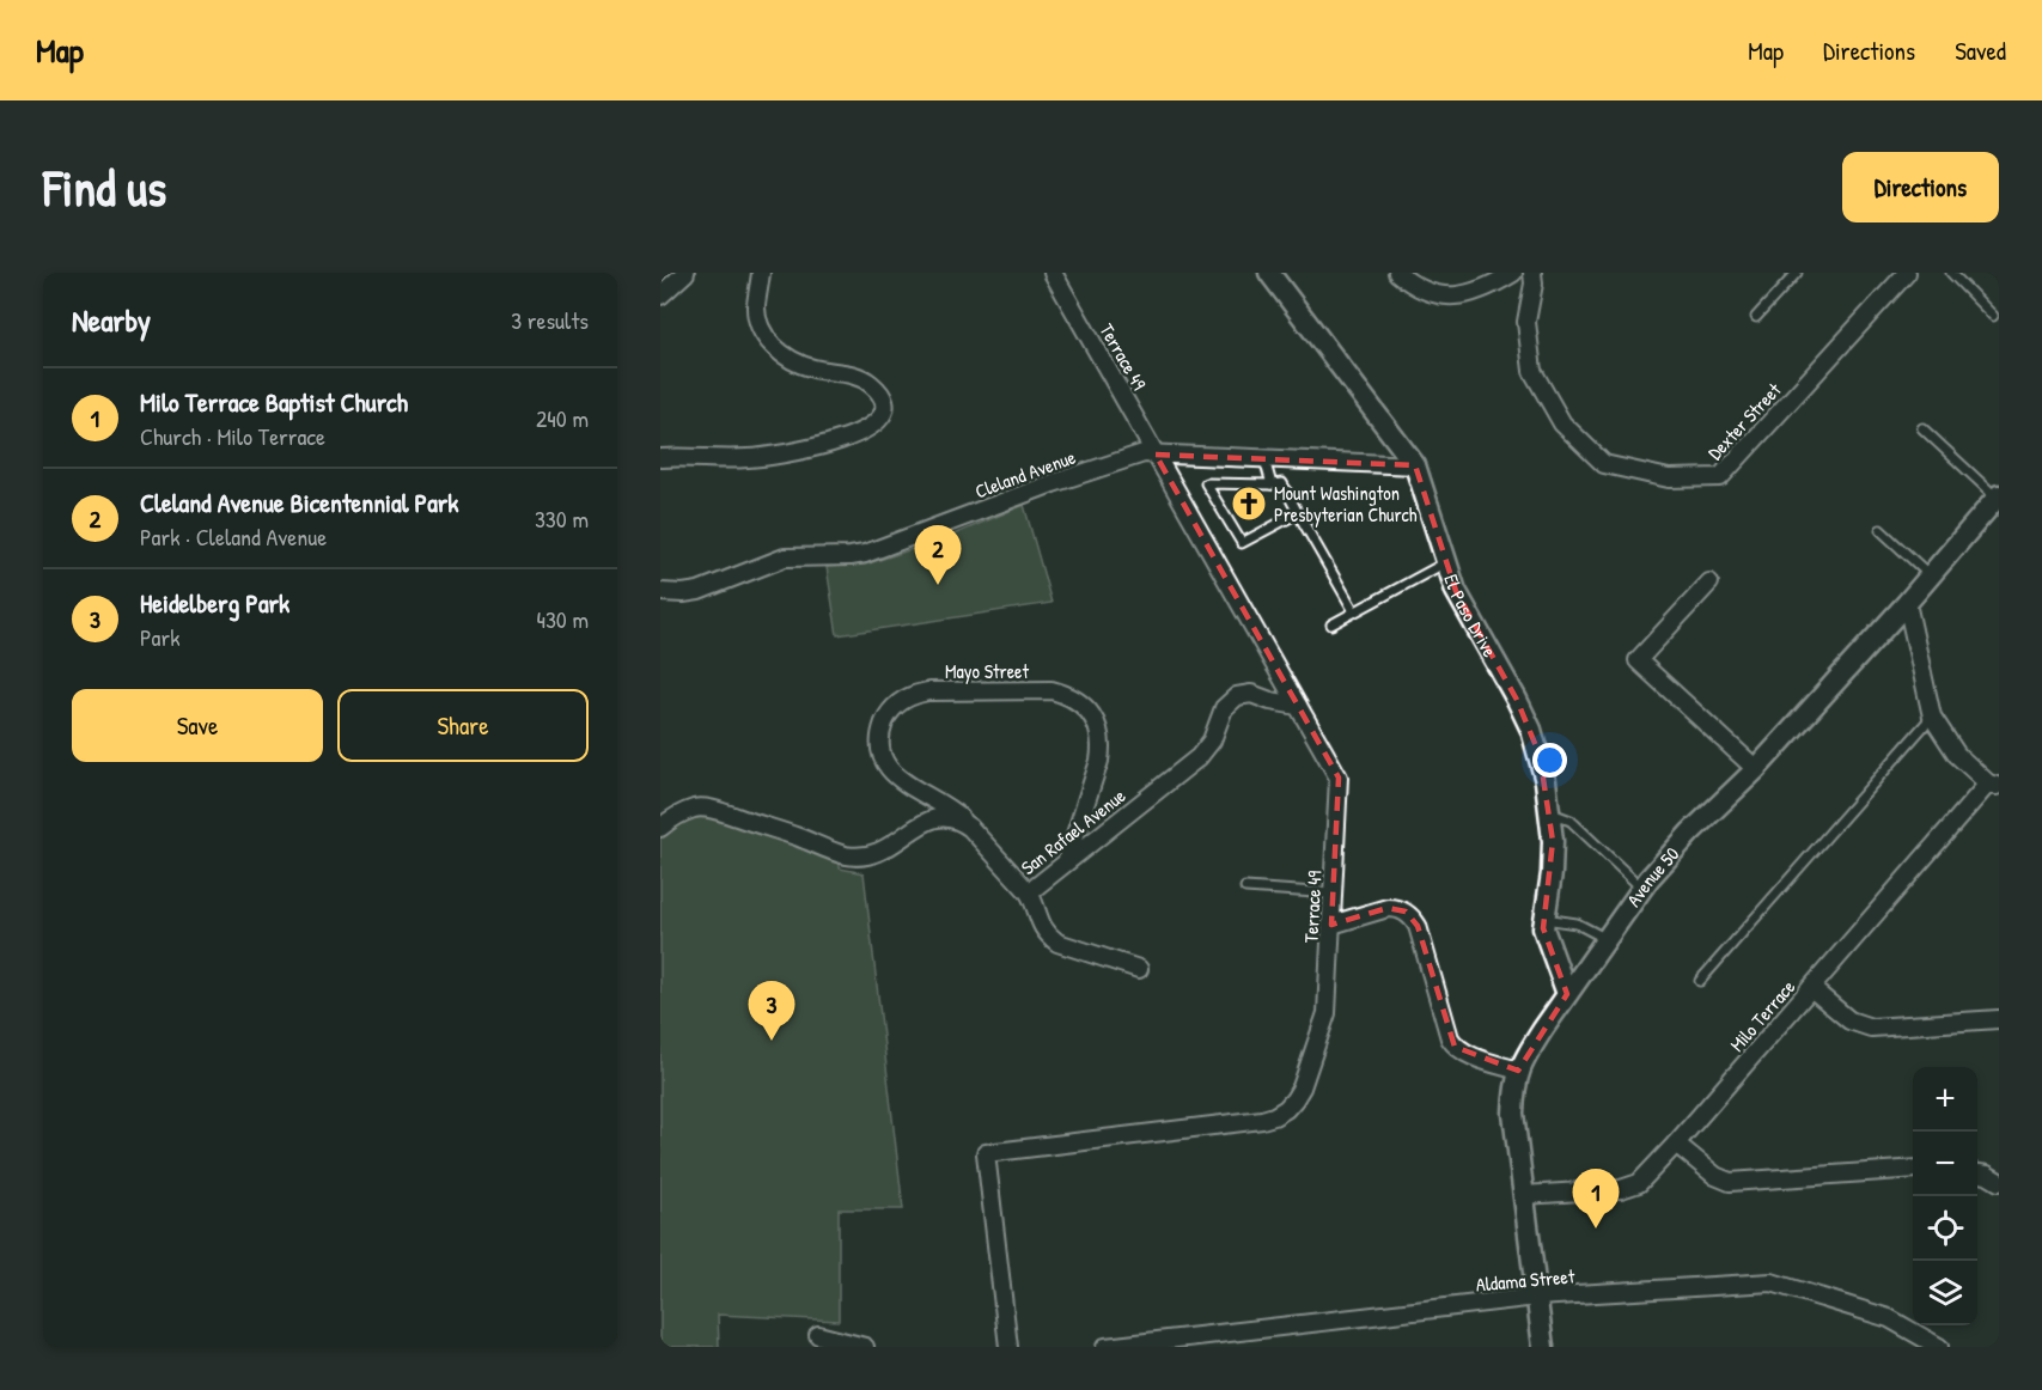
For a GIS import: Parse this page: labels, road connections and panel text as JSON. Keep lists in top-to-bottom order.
{
  "streets": {
    "street": [
      "Terrace 49",
      "Dexter Street",
      "Cleland Avenue",
      "El Paso Drive",
      "Mayo Street",
      "San Rafael Avenue",
      "Avenue 50",
      "Milo Terrace",
      "Aldama Street"
    ]
  },
  "crossings": [
    ["Terrace 49", "Cleland Avenue"],
    ["Terrace 49", "San Rafael Avenue"],
    ["Cleland Avenue", "El Paso Drive"],
    ["El Paso Drive", "Avenue 50"],
    ["Mayo Street", "San Rafael Avenue"],
    ["Avenue 50", "Milo Terrace"],
    ["Avenue 50", "Aldama Street"]
  ],
  "places": {
    "church": ["Mount Washington Presbyterian Church"]
  },
  "page": {
    "header": "Map",
    "nav": ["Map", "Directions", "Saved"],
    "buttons": [
      "Directions",
      ["Save", "Share"]
    ],
    "title": "Find us",
    "heading": ["Nearby", "3 results"],
    "list": [
      {
        "mark": "1",
        "name": "Milo Terrace Baptist Church",
        "note": "Church · Milo Terrace",
        "value": "240 m"
      },
      {
        "mark": "2",
        "name": "Cleland Avenue Bicentennial Park",
        "note": "Park · Cleland Avenue",
        "value": "330 m"
      },
      {
        "mark": "3",
        "name": "Heidelberg Park",
        "note": "Park",
        "value": "430 m"
      }
    ],
    "pins": ["2", "3", "1"],
    "map_buttons": ["+", "−"]
  }
}
